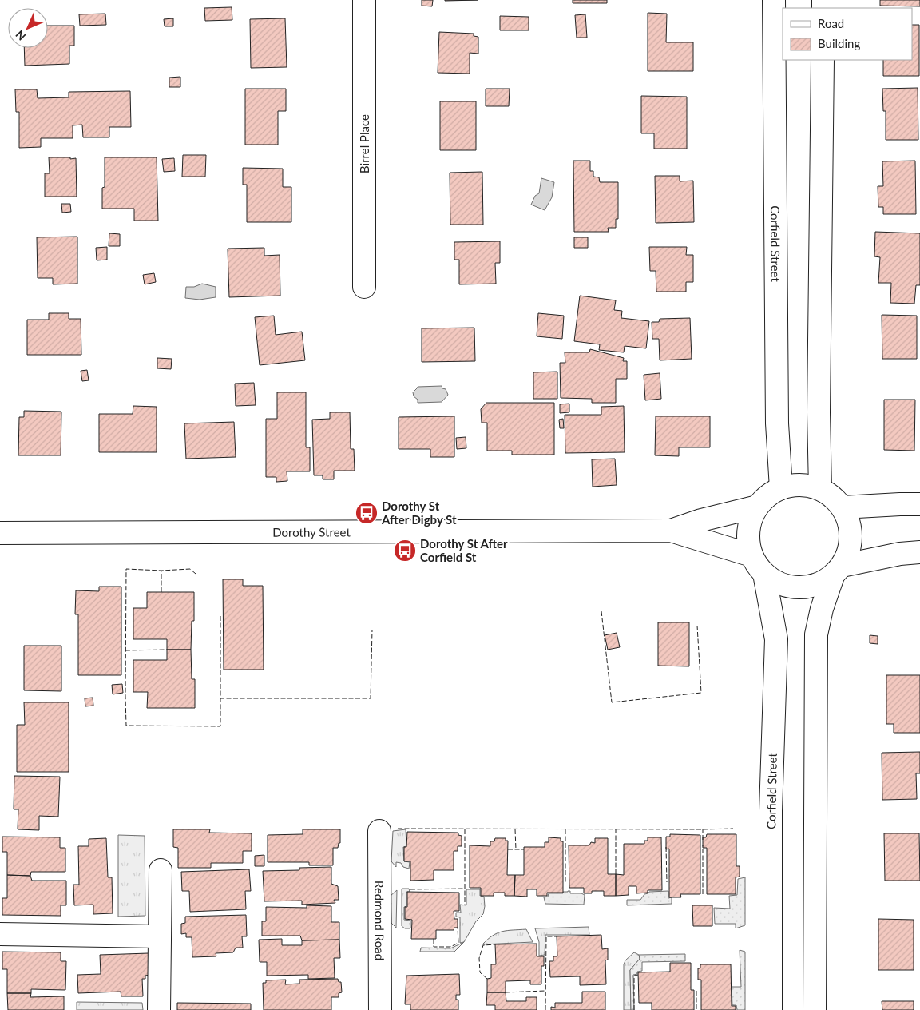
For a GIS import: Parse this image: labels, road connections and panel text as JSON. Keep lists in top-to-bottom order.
{
  "streets": {
    "main road": [
      "Birrel Place",
      "Corfield Street",
      "Dorothy Street",
      "Redmond Road"
    ]
  },
  "crossings": [
    ["Corfield Street", "Dorothy Street"]
  ],
  "places": {
    "bus stop": ["Dorothy St After Digby St", "Dorothy St After Corfield St"]
  },
  "legend": ["Road", "Building"],
  "north": "bottom left"
}
